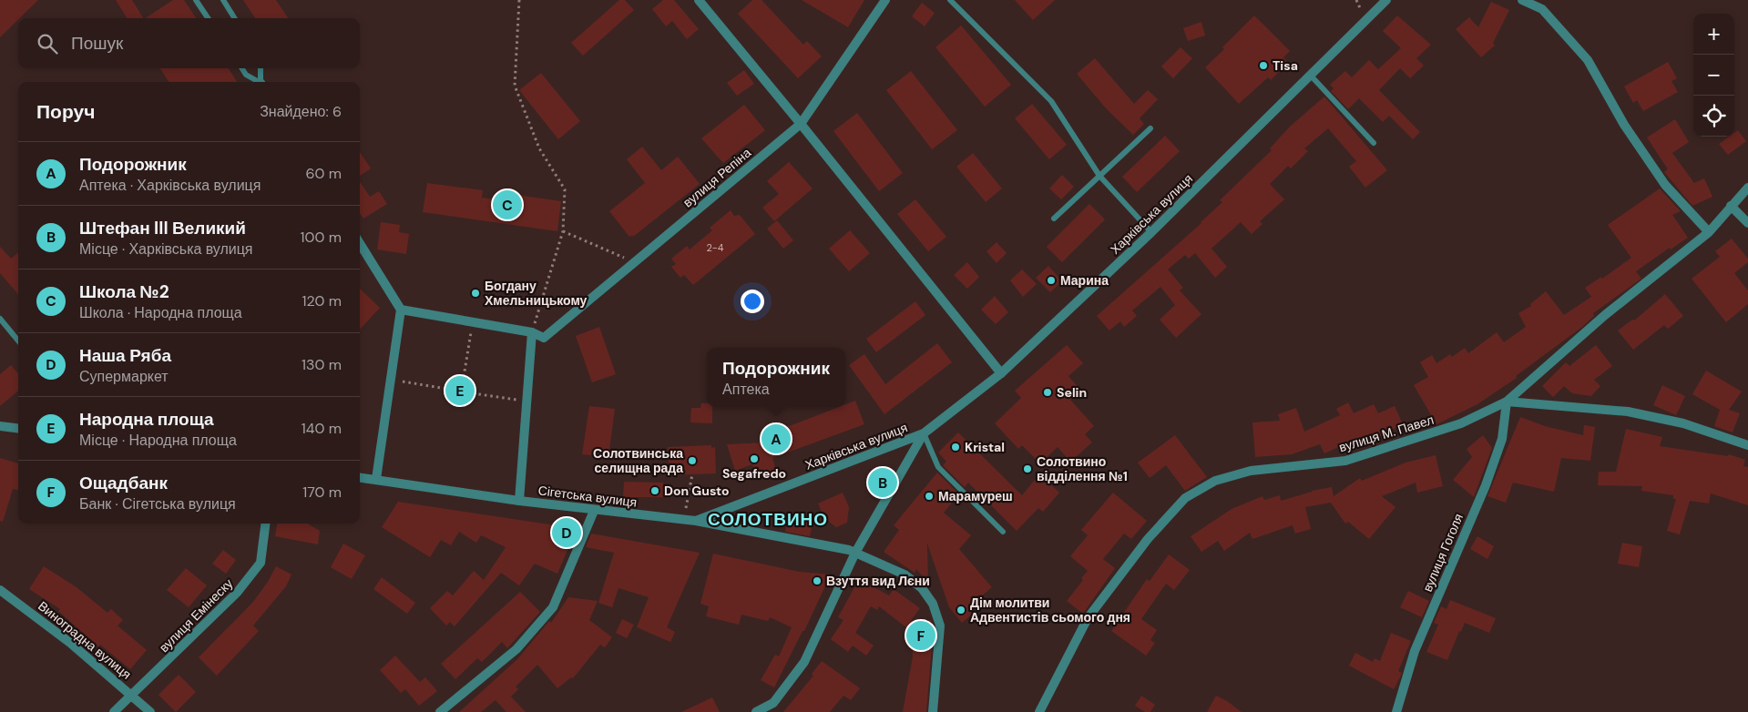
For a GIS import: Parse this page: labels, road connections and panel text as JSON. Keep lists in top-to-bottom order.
{
  "streets": {
    "street": [
      "вулиця Репіна",
      "Харківська вулиця",
      "вулиця М. Павел",
      "Сігетська вулиця",
      "вулиця Гоголя",
      "вулиця Емінеску",
      "Виноградна вулиця"
    ]
  },
  "crossings": [
    ["Харківська вулиця", "Сігетська вулиця"],
    ["вулиця М. Павел", "вулиця Гоголя"],
    ["вулиця Емінеску", "Виноградна вулиця"]
  ],
  "districts": ["СОЛОТВИНО"],
  "places": [
    "Tisa",
    "Марина",
    "Богдану Хмельницькому",
    "Selin",
    "Kristal",
    "Segafredo",
    "Солотвинська селищна рада",
    "Солотвино відділення №1",
    "Don Gusto",
    "Марамуреш",
    "Взуття вид Лєни",
    "Дім молитви Адвентистів сьомого дня"
  ],
  "house_numbers": ["2-4"],
  "page": {
    "map_buttons": ["+", "−"],
    "search": "Пошук",
    "heading": ["Поруч", "Знайдено: 6"],
    "list": [
      {
        "mark": "A",
        "name": "Подорожник",
        "note": "Аптека · Харківська вулиця",
        "value": "60 m"
      },
      {
        "mark": "B",
        "name": "Штефан III Великий",
        "note": "Місце · Харківська вулиця",
        "value": "100 m"
      },
      {
        "mark": "C",
        "name": "Школа №2",
        "note": "Школа · Народна площа",
        "value": "120 m"
      },
      {
        "mark": "D",
        "name": "Наша Ряба",
        "note": "Супермаркет",
        "value": "130 m"
      },
      {
        "mark": "E",
        "name": "Народна площа",
        "note": "Місце · Народна площа",
        "value": "140 m"
      },
      {
        "mark": "F",
        "name": "Ощадбанк",
        "note": "Банк · Сігетська вулиця",
        "value": "170 m"
      }
    ],
    "pins": [
      "C",
      "E",
      "A",
      "B",
      "D",
      "F"
    ],
    "popup": ["Подорожник", "Аптека"]
  }
}
